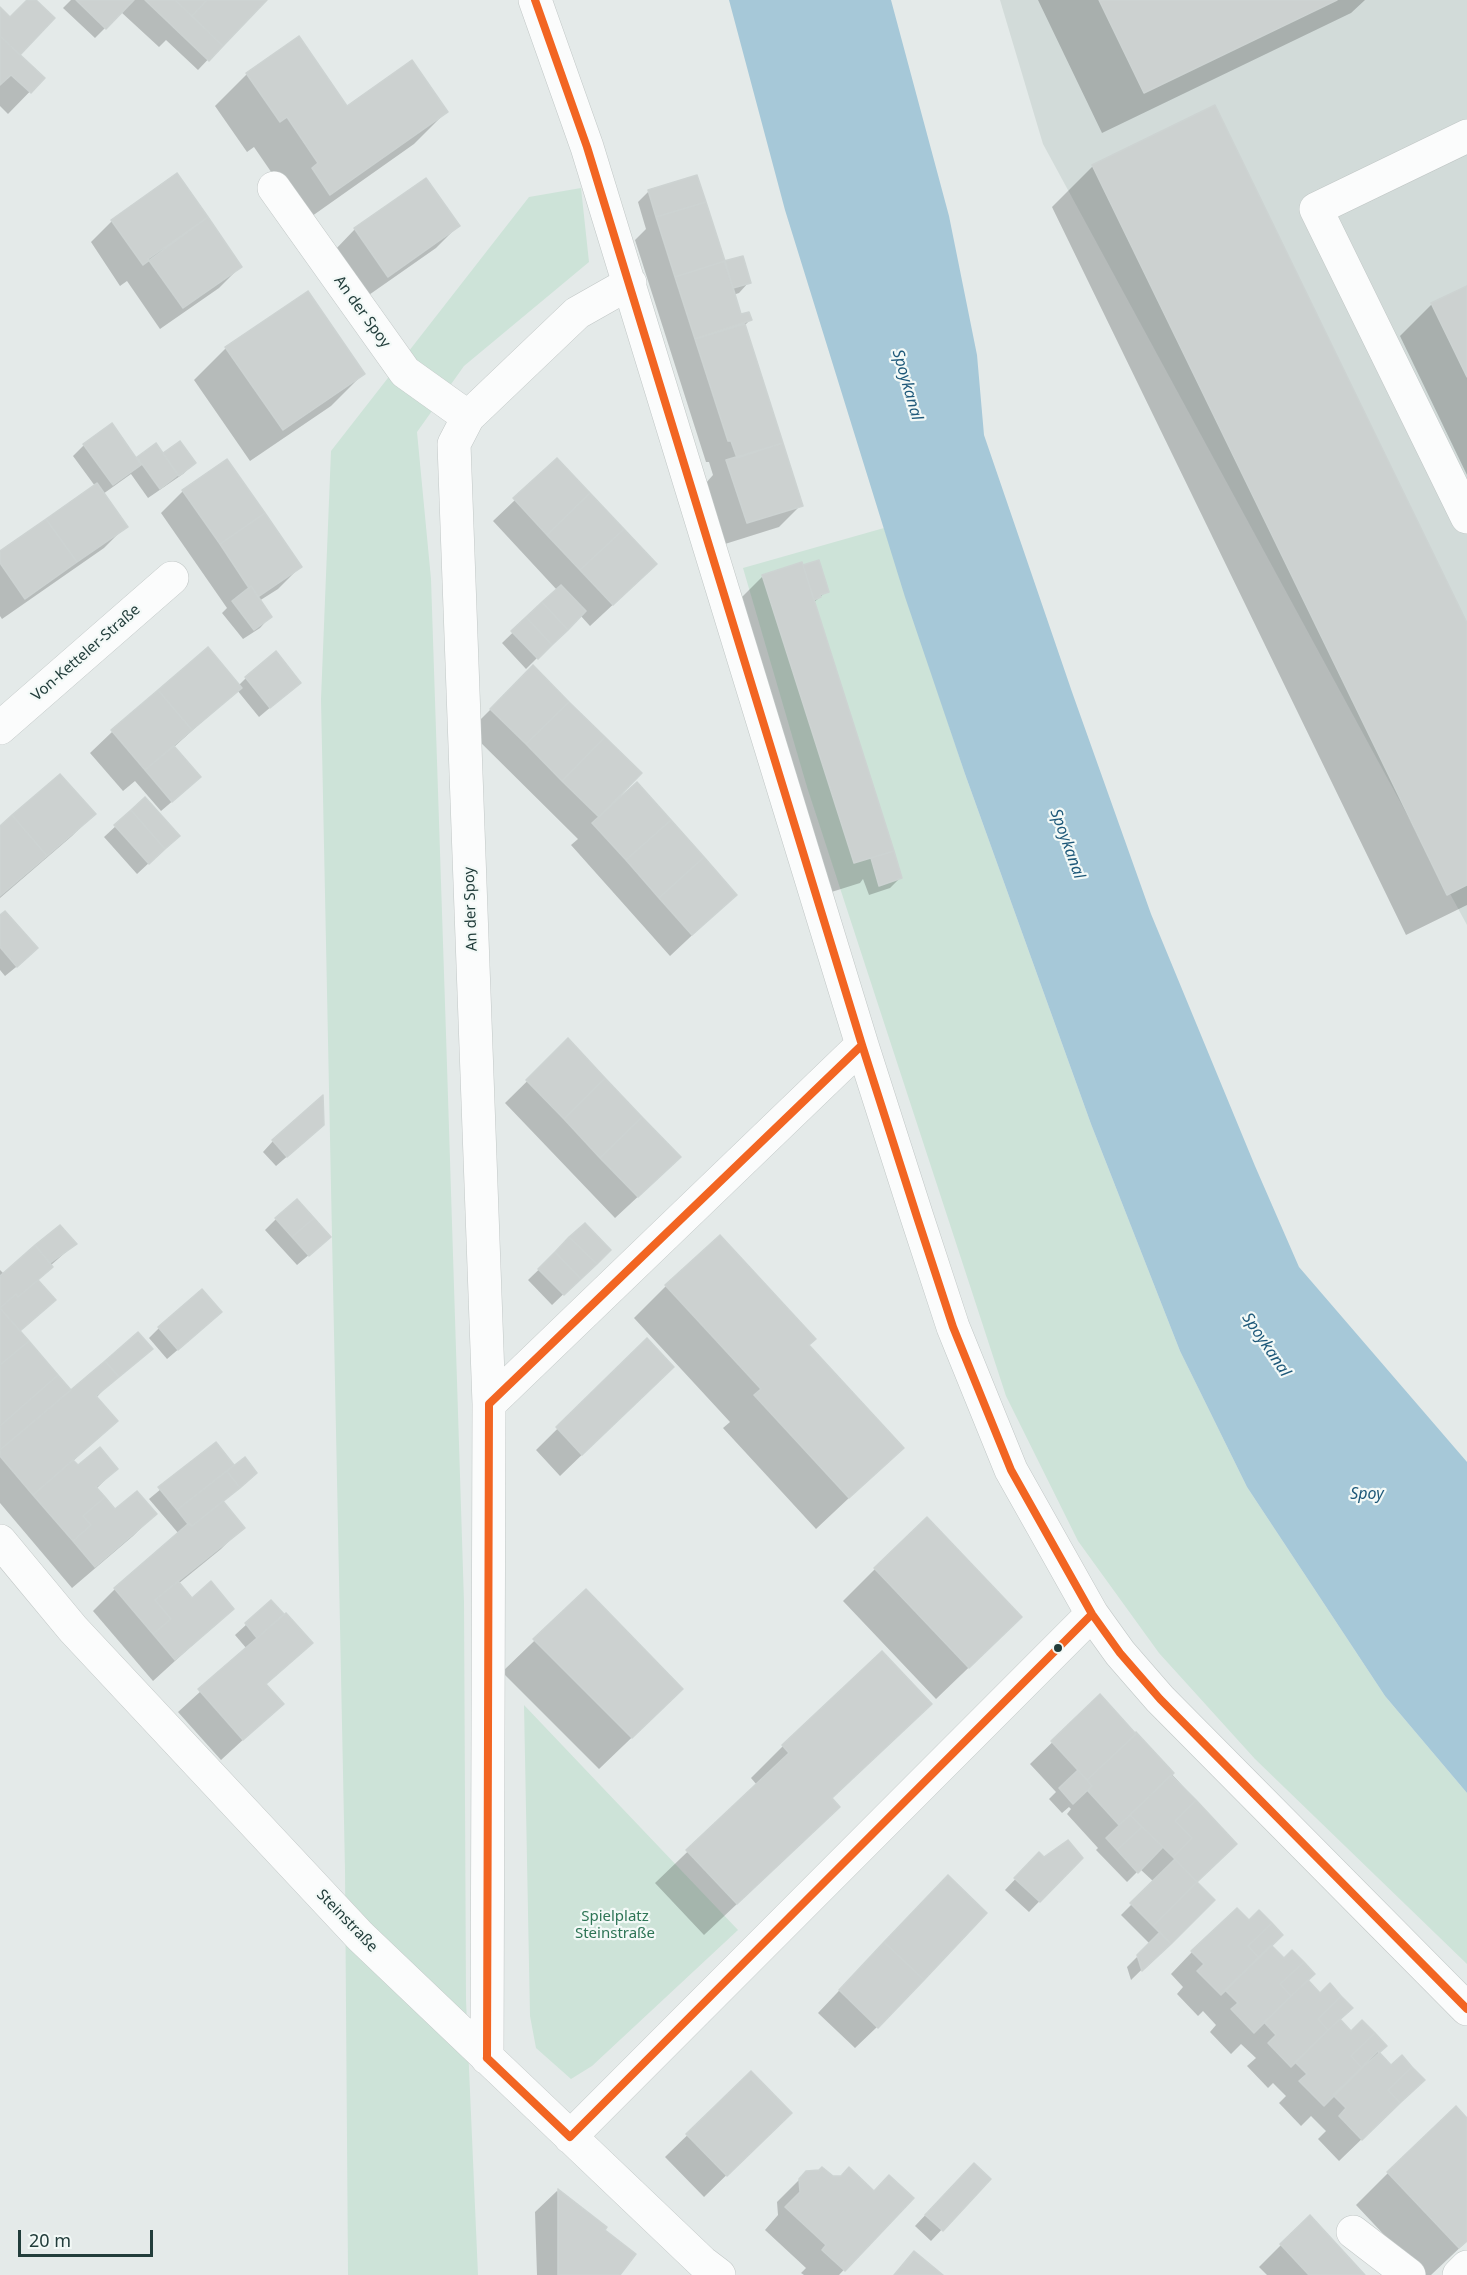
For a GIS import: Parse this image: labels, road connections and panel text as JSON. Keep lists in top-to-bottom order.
{
  "streets": {
    "street": ["An der Spoy", "Von-Ketteler-Straße", "Steinstraße"]
  },
  "crossings": [
    ["An der Spoy", "Steinstraße"]
  ],
  "water": ["Spoykanal", "Spoy"],
  "parks": ["Spielplatz Steinstraße"],
  "scale_bar": "20 m"
}
